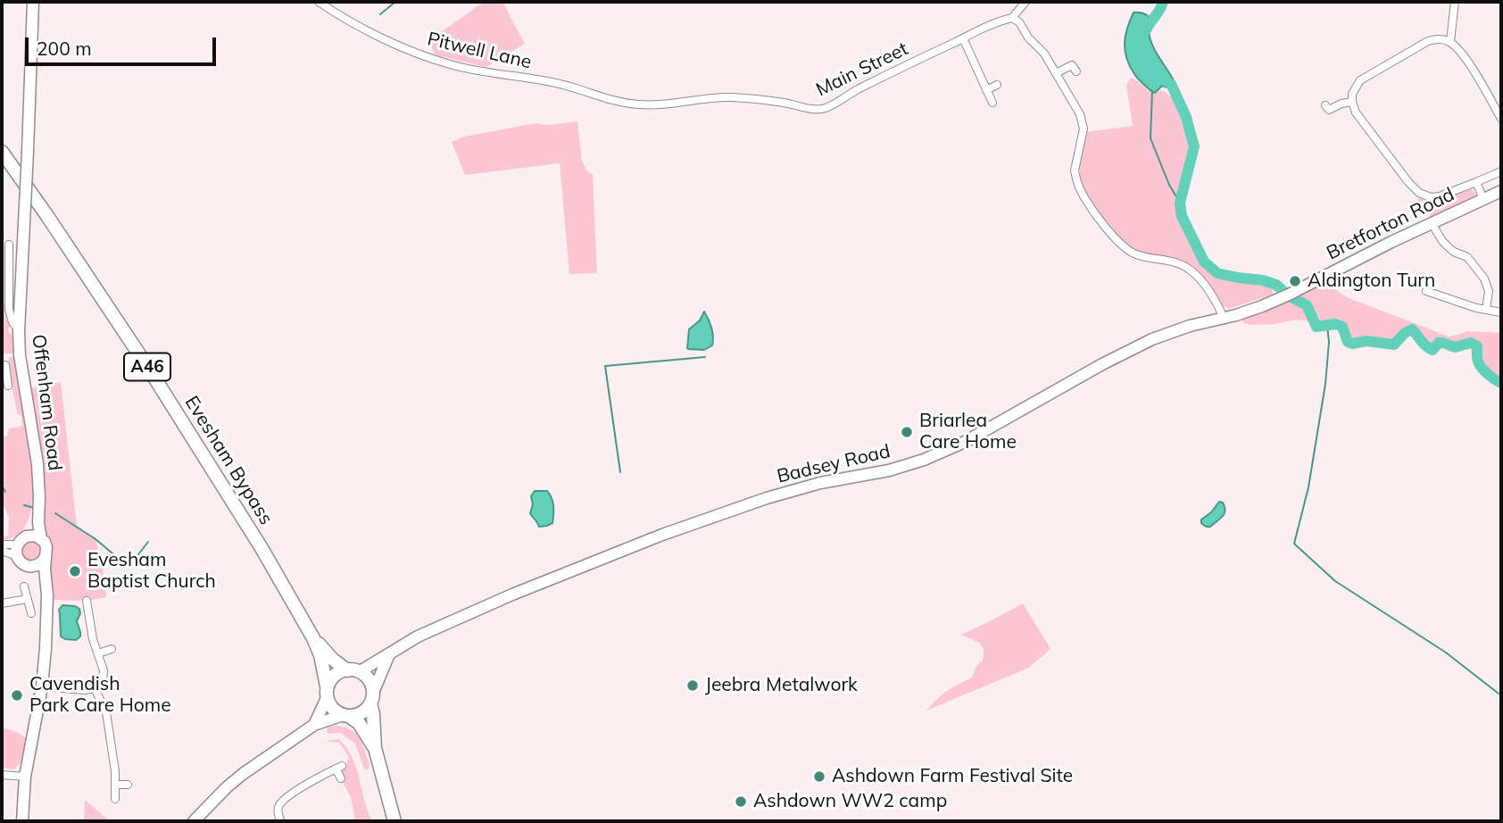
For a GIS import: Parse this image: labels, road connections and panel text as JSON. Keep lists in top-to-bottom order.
{
  "streets": {
    "highway": ["A46", "Evesham Bypass"],
    "main road": ["Bretforton Road", "Offenham Road", "Badsey Road"],
    "street": ["Pitwell Lane", "Main Street"]
  },
  "crossings": [
    ["Pitwell Lane", "Main Street"],
    ["Bretforton Road", "Badsey Road"],
    ["Evesham Bypass", "Badsey Road"]
  ],
  "places": [
    "Aldington Turn",
    "Briarlea Care Home",
    "Evesham Baptist Church",
    "Jeebra Metalwork",
    "Cavendish Park Care Home",
    "Ashdown Farm Festival Site",
    "Ashdown WW2 camp"
  ],
  "scale_bar": "200 m"
}
